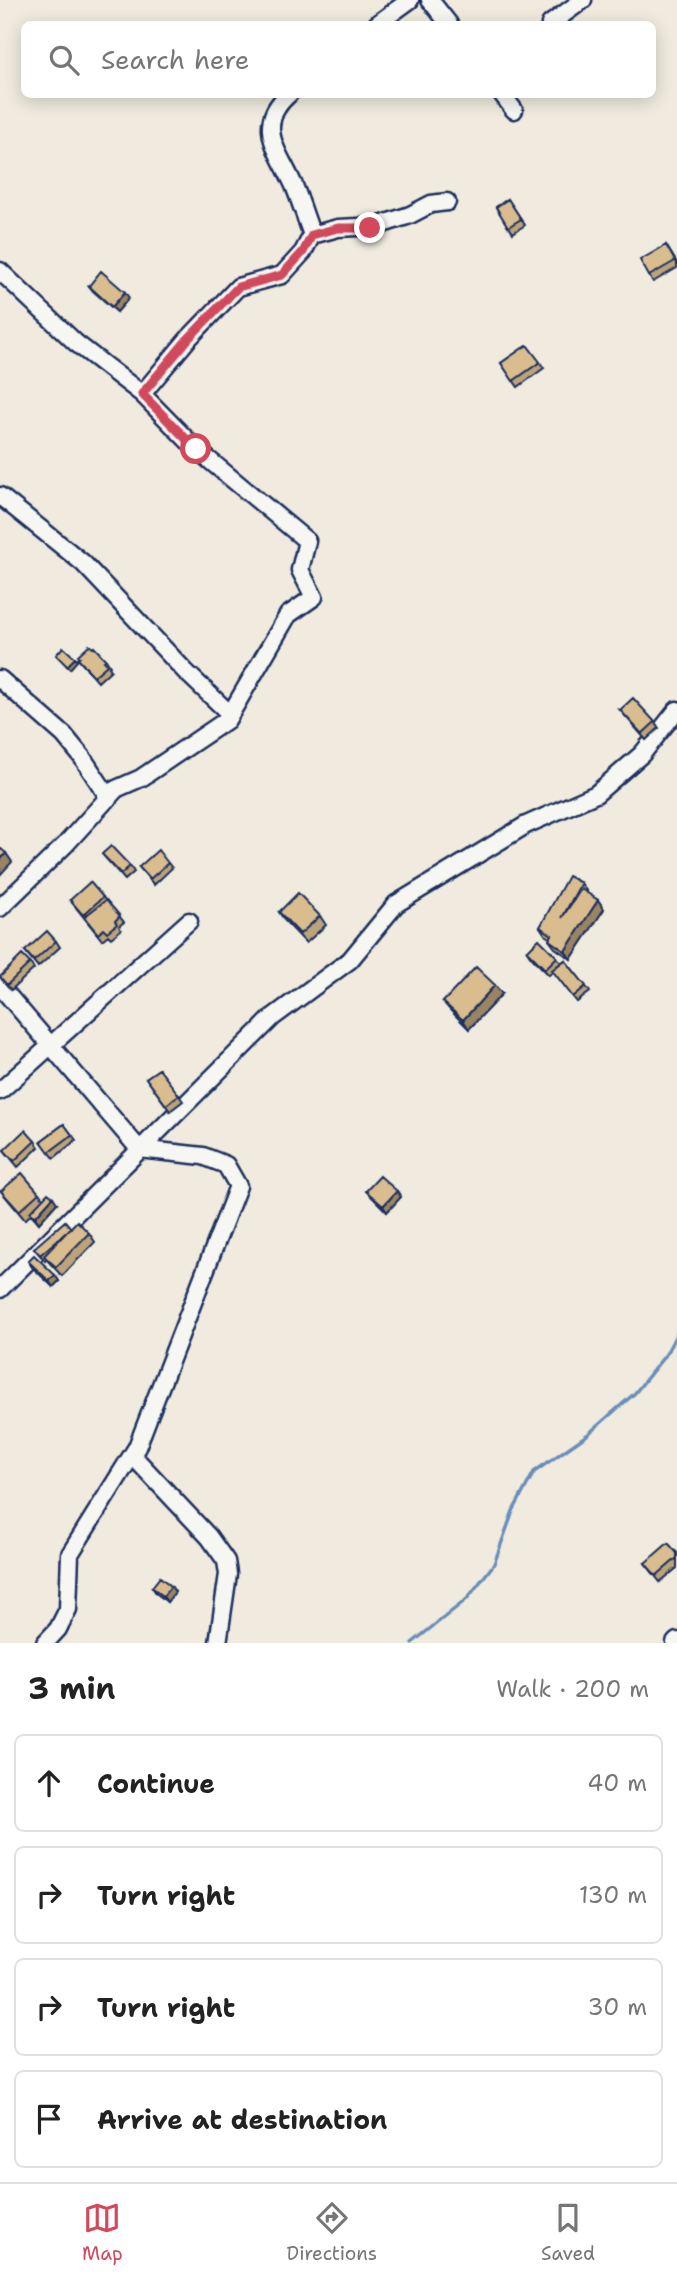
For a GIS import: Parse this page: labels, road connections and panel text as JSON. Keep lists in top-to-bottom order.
{
  "page": {
    "search": "Search here",
    "heading": ["3 min", "Walk · 200 m"],
    "list": [
      ["Continue", "40 m"],
      ["Turn right", "130 m"],
      ["Turn right", "30 m"],
      "Arrive at destination"
    ],
    "nav": ["Map", "Directions", "Saved"]
  }
}
